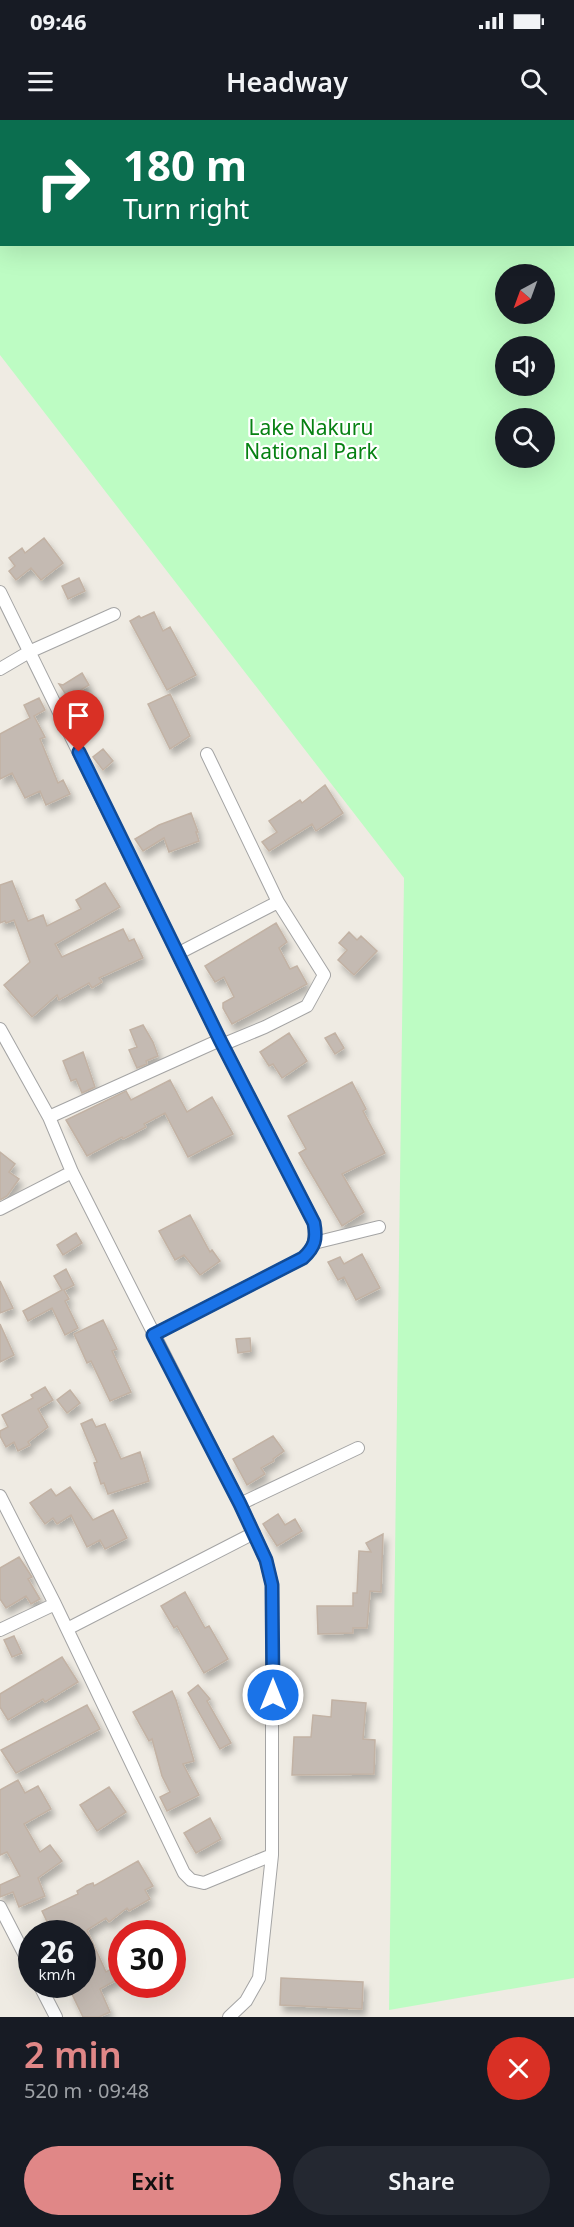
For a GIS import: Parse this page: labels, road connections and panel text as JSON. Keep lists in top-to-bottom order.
{
  "parks": ["Lake Nakuru National Park"],
  "north": "bottom left",
  "page": {
    "status": "09:46",
    "header": "Headway",
    "turn": ["180 m", "Turn right"],
    "speed": "26 km/h",
    "limit": "30",
    "heading": ["2 min", "520 m · 09:48"],
    "buttons": ["Exit", "Share"]
  }
}
